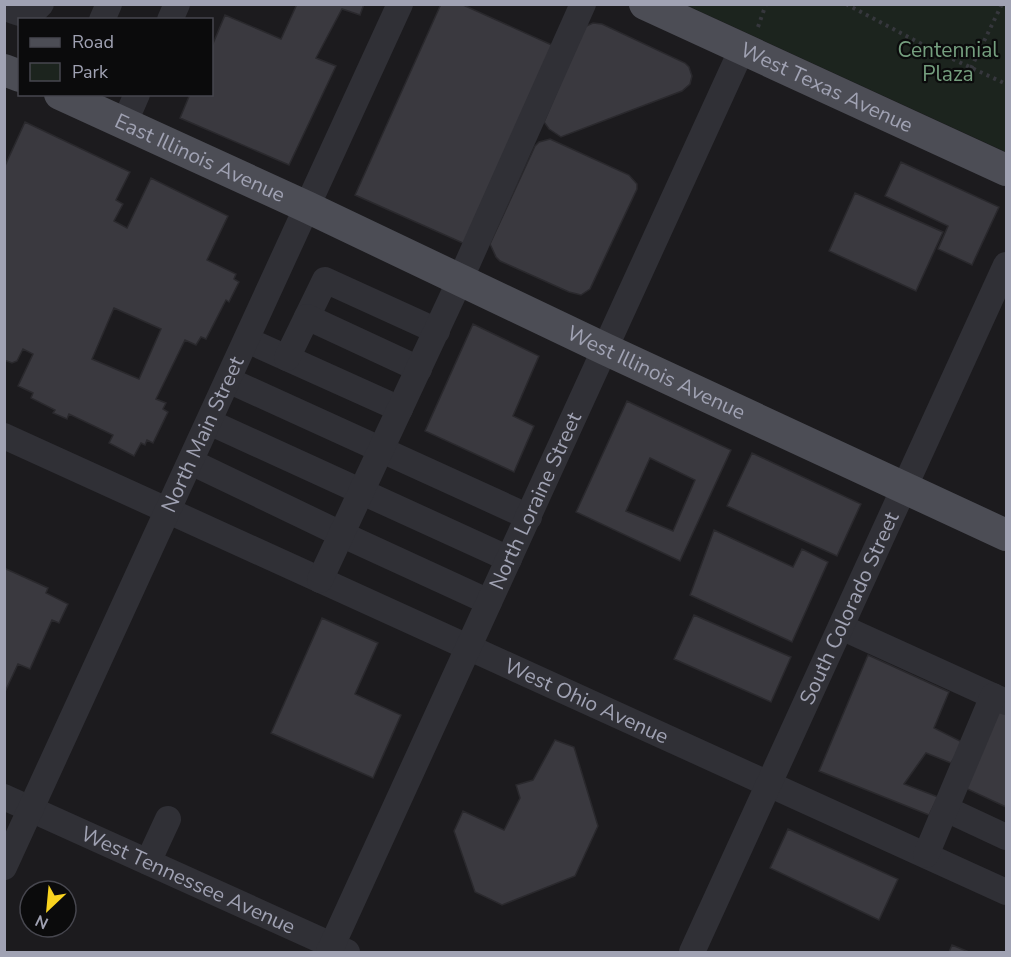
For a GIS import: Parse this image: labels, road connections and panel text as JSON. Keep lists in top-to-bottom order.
{
  "streets": {
    "main road": ["West Texas Avenue", "East Illinois Avenue", "West Illinois Avenue"],
    "street": [
      "North Main Street",
      "North Loraine Street",
      "South Colorado Street",
      "West Ohio Avenue",
      "West Tennessee Avenue"
    ]
  },
  "crossings": [
    ["West Texas Avenue", "North Loraine Street"],
    ["East Illinois Avenue", "West Illinois Avenue"],
    ["East Illinois Avenue", "North Main Street"],
    ["West Illinois Avenue", "North Main Street"],
    ["West Illinois Avenue", "North Loraine Street"],
    ["West Illinois Avenue", "South Colorado Street"],
    ["North Main Street", "West Ohio Avenue"],
    ["North Main Street", "West Tennessee Avenue"],
    ["North Loraine Street", "West Ohio Avenue"],
    ["North Loraine Street", "West Tennessee Avenue"],
    ["South Colorado Street", "West Ohio Avenue"]
  ],
  "parks": ["Centennial Plaza"],
  "legend": ["Road", "Park"],
  "north": "bottom left"
}
